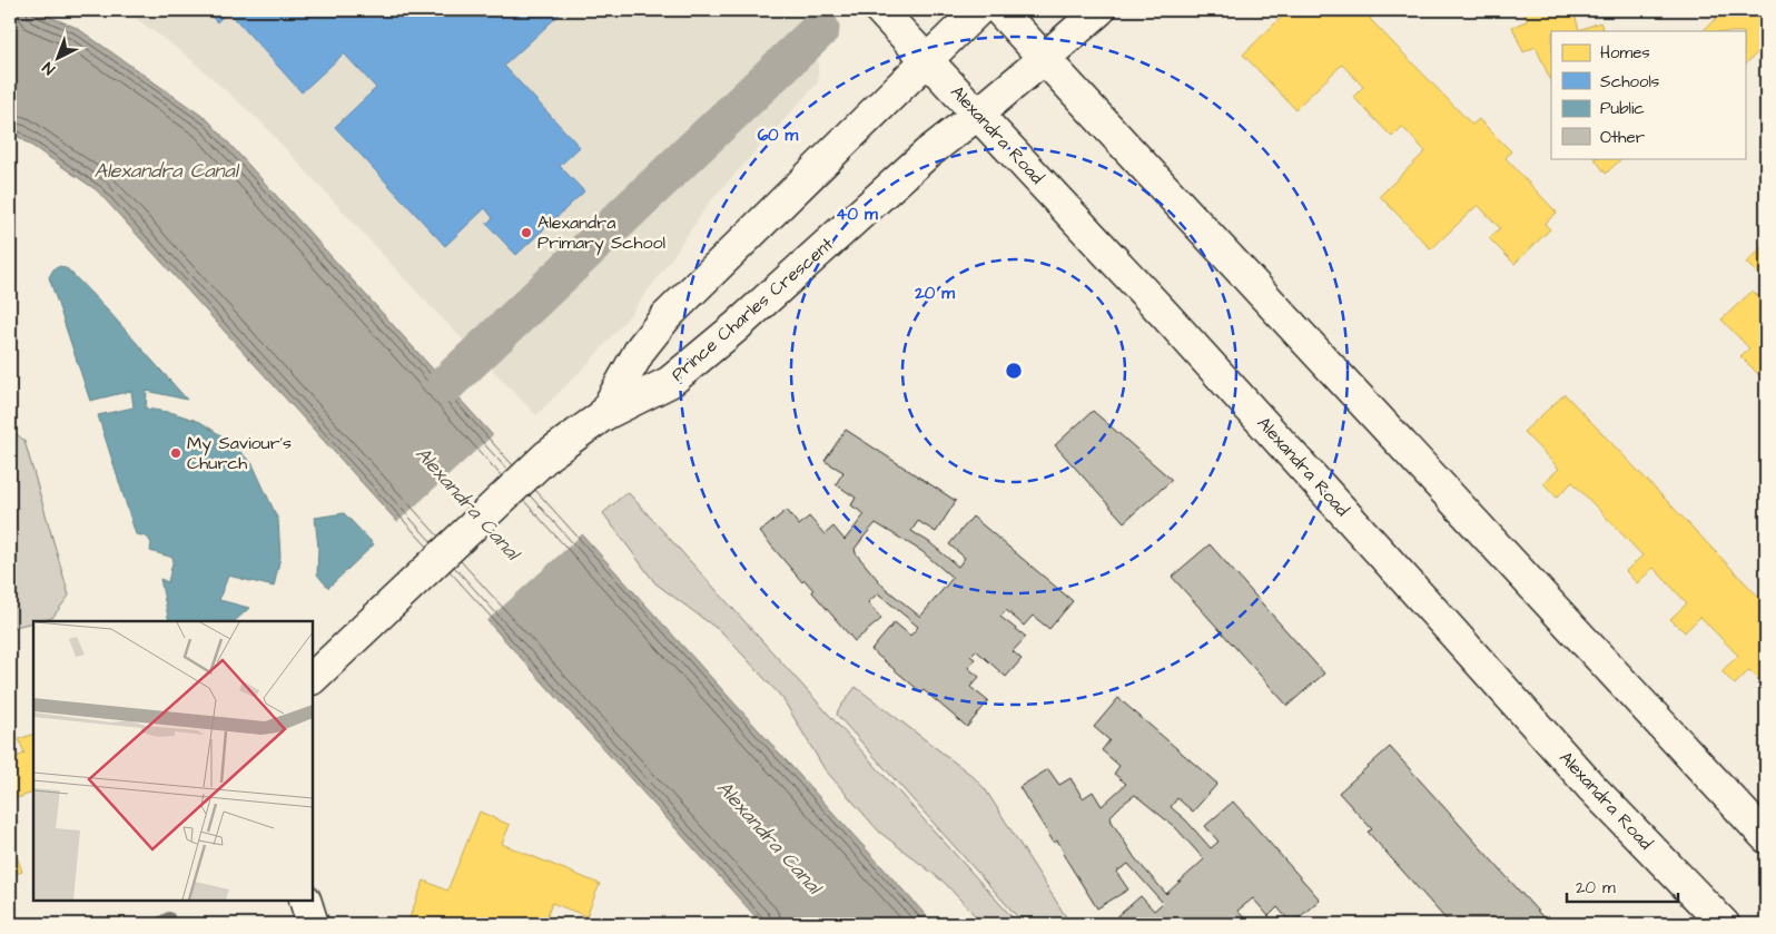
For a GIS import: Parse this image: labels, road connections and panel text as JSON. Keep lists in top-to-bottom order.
{
  "streets": {
    "main road": ["Alexandra Road", "Prince Charles Crescent"]
  },
  "crossings": [
    ["Alexandra Road", "Prince Charles Crescent"]
  ],
  "water": ["Alexandra Canal"],
  "places": ["Alexandra Primary School", "My Saviour's Church"],
  "legend": [
    "Homes",
    "Schools",
    "Public",
    "Other"
  ],
  "scale_bar": "20 m",
  "north": "bottom left",
  "rings": ["60 m", "40 m", "20 m"]
}
